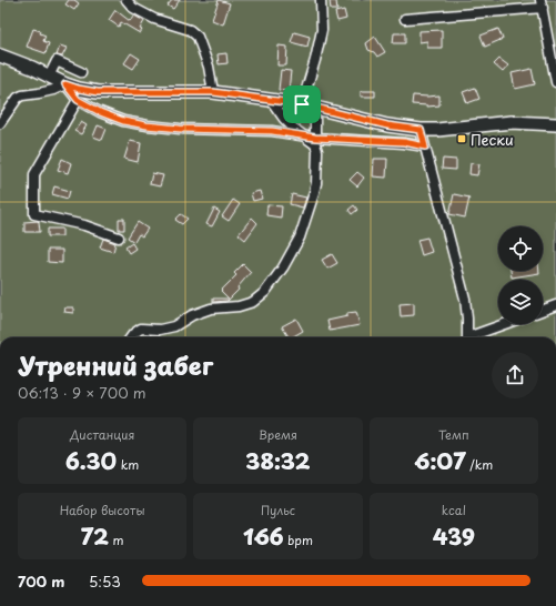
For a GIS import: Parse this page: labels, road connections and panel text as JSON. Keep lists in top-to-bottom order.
{
  "places": {
    "transit": ["Пески"]
  },
  "page": {
    "heading": ["Утренний забег", "06:13 · 9 × 700 m"],
    "stats": [
      ["Дистанция", "6.30 km"],
      ["Время", "38:32"],
      ["Темп", "6:07 /km"],
      ["Набор высоты", "72 m"],
      ["Пульс", "166 bpm"],
      ["kcal", "439"]
    ],
    "list": [
      {
        "name": "700 m",
        "note": "5:53"
      }
    ]
  }
}
